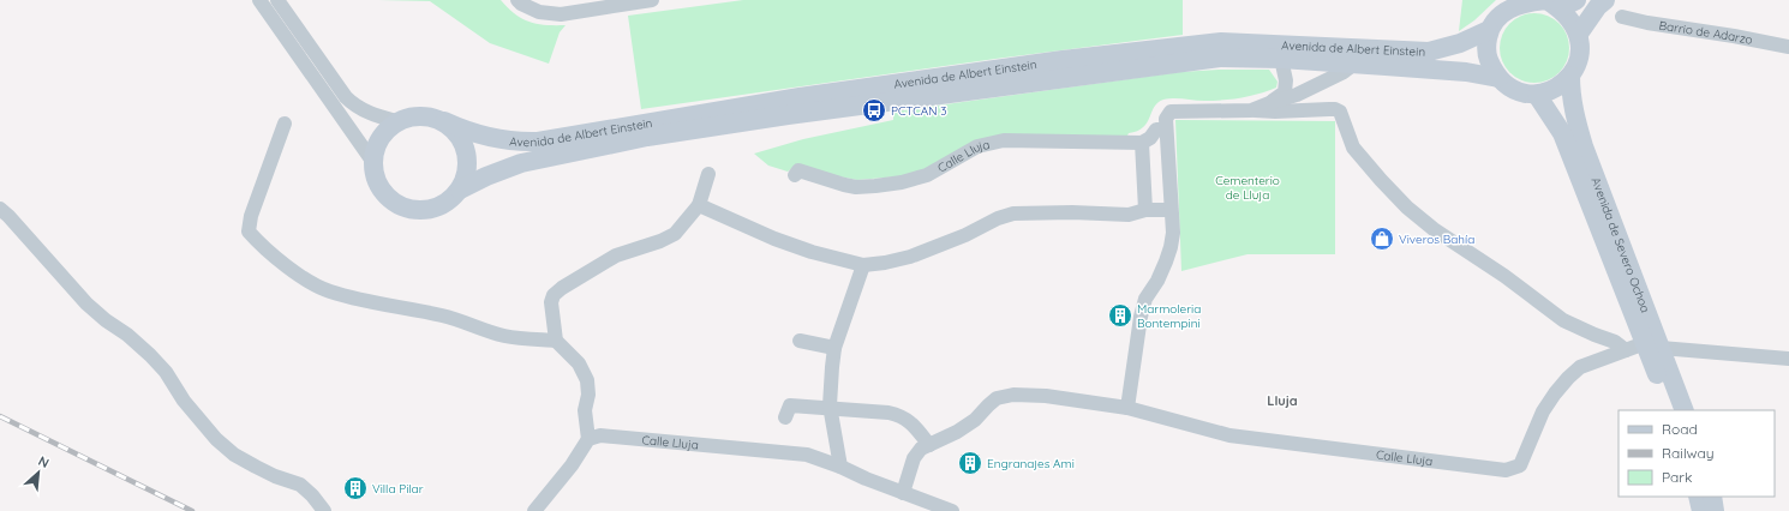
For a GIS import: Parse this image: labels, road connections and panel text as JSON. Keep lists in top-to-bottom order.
{
  "streets": {
    "main road": ["Avenida de Albert Einstein", "Avenida de Severo Ochoa"],
    "street": ["Barrio de Adarzo", "Calle Lluja"]
  },
  "crossings": [
    ["Avenida de Albert Einstein", "Avenida de Severo Ochoa"],
    ["Calle Lluja", "Avenida de Severo Ochoa"]
  ],
  "districts": ["Lluja"],
  "parks": ["Cementerio de Lluja"],
  "places": {
    "bus stop": ["PCTCAN 3"],
    "shop": ["Viveros Bahía"],
    "building": ["Marmoleria Bontempini", "Engranajes Ami", "Villa Pilar"]
  },
  "legend": ["Road", "Railway", "Park"],
  "north": "top right"
}
